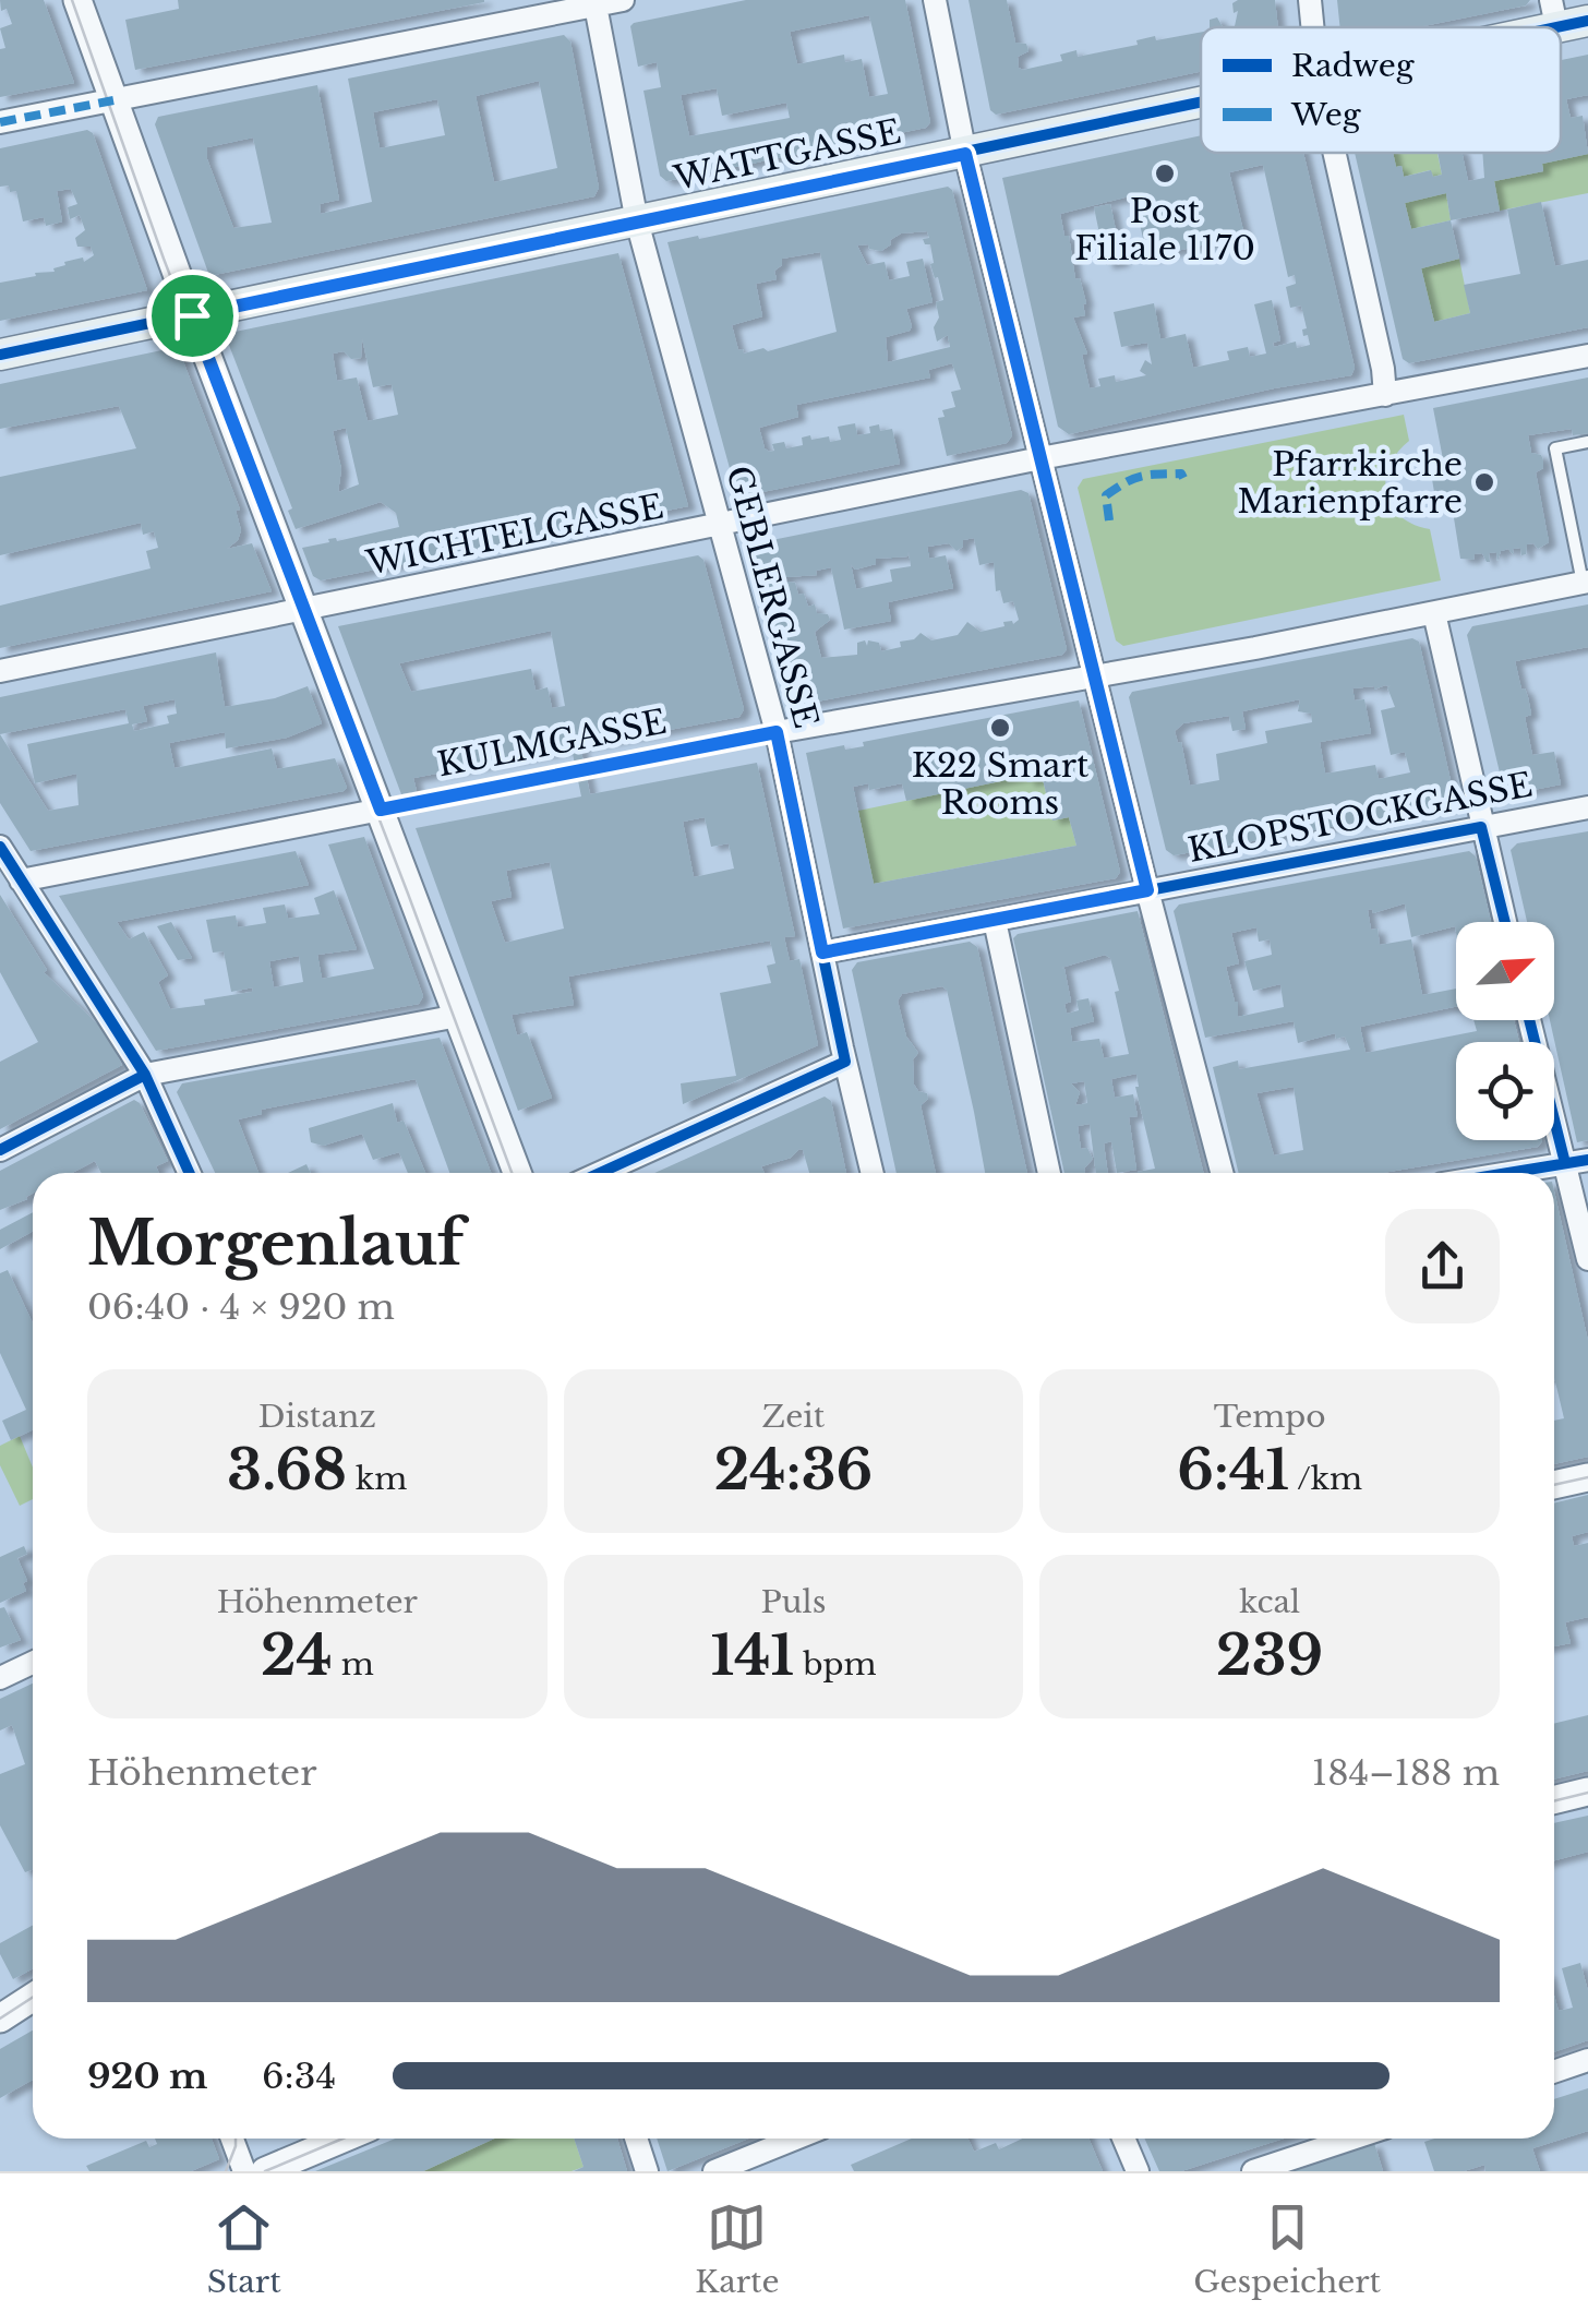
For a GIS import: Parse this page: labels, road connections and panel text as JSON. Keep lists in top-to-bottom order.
{
  "streets": {
    "main road": ["WATTGASSE"],
    "street": [
      "WICHTELGASSE",
      "GEBLERGASSE",
      "KULMGASSE",
      "KLOPSTOCKGASSE"
    ]
  },
  "crossings": [
    ["WATTGASSE", "GEBLERGASSE"],
    ["WICHTELGASSE", "GEBLERGASSE"],
    ["GEBLERGASSE", "KULMGASSE"],
    ["GEBLERGASSE", "KLOPSTOCKGASSE"]
  ],
  "places": ["Post Filiale 1170", "Pfarrkirche Marienpfarre", "K22 Smart Rooms"],
  "legend": ["Radweg", "Weg"],
  "north": "top right",
  "page": {
    "heading": ["Morgenlauf", "06:40 · 4 × 920 m"],
    "stats": [
      ["Distanz", "3.68 km"],
      ["Zeit", "24:36"],
      ["Tempo", "6:41 /km"],
      ["Höhenmeter", "24 m"],
      ["Puls", "141 bpm"],
      ["kcal", "239"]
    ],
    "chart": ["Höhenmeter", "184–188 m"],
    "list": [
      {
        "name": "920 m",
        "note": "6:34"
      }
    ],
    "tabs": ["Start", "Karte", "Gespeichert"]
  }
}
